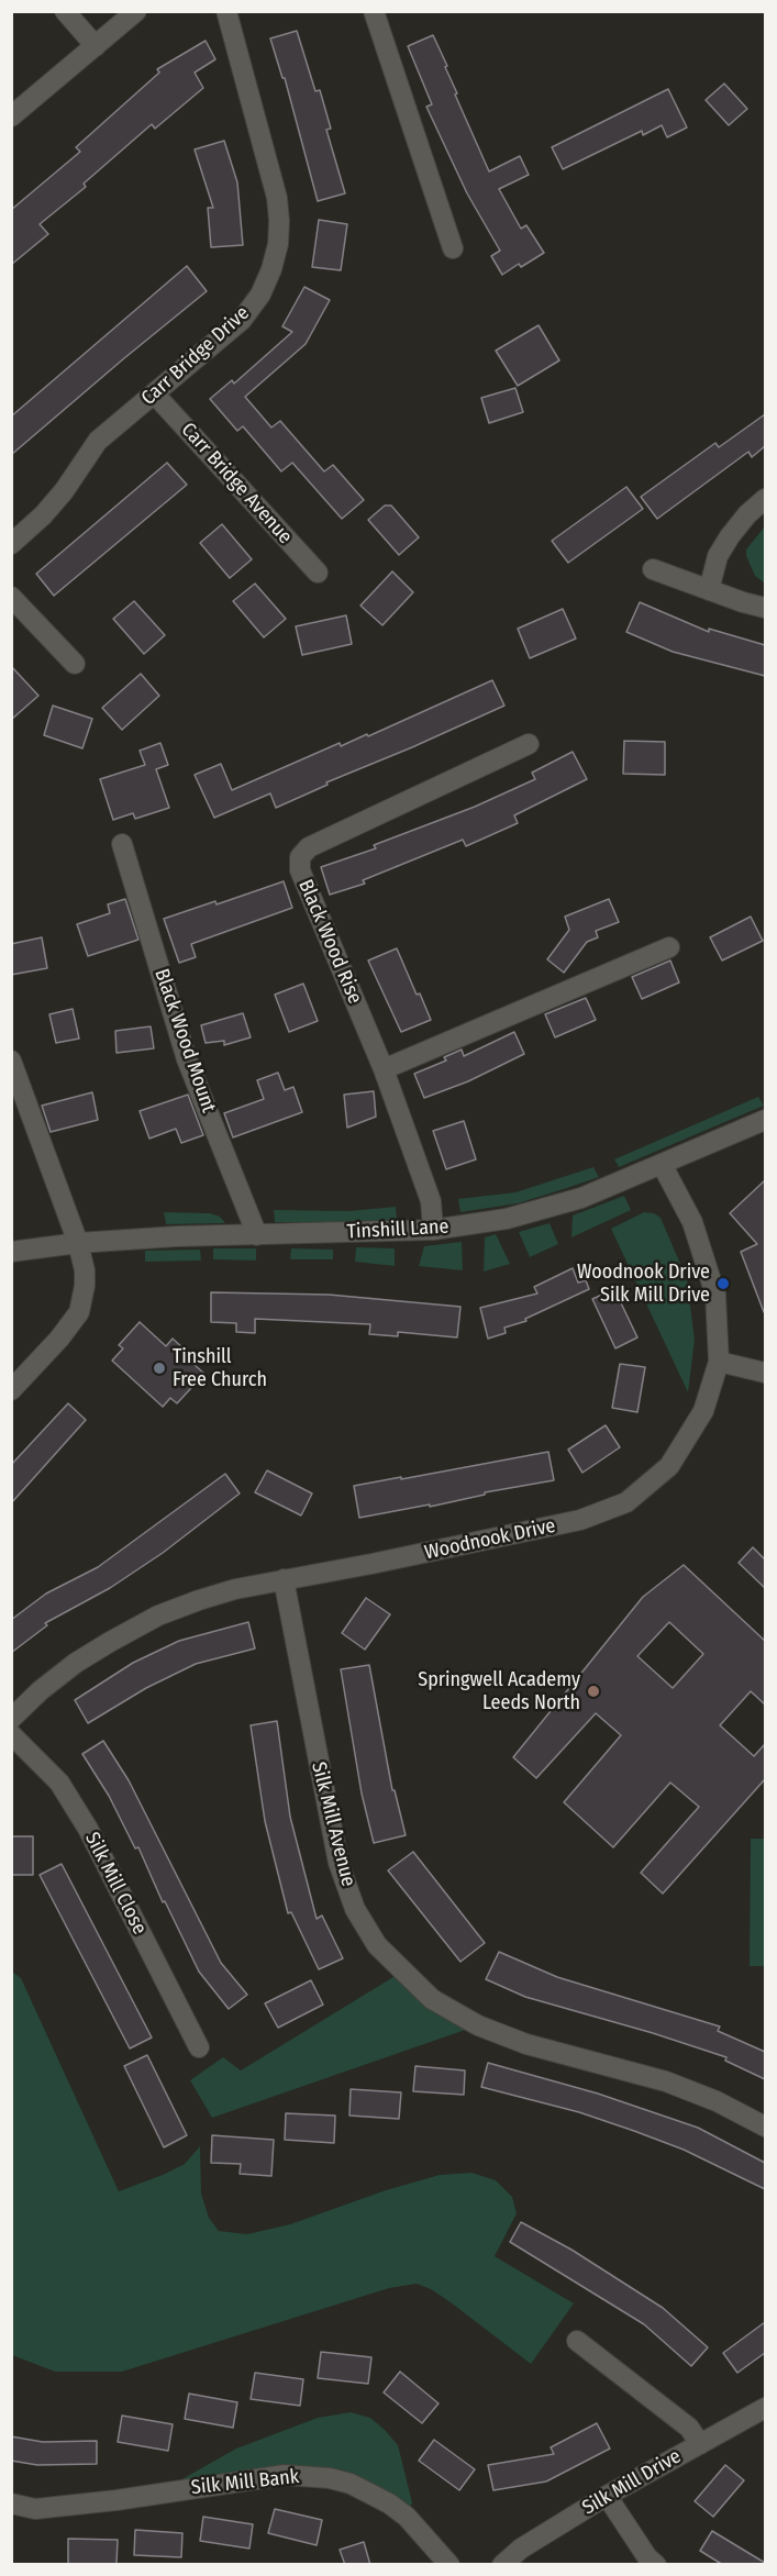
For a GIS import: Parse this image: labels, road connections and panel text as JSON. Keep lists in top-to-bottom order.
{
  "streets": {
    "street": [
      "Carr Bridge Drive",
      "Carr Bridge Avenue",
      "Black Wood Rise",
      "Black Wood Mount",
      "Tinshill Lane",
      "Woodnook Drive",
      "Silk Mill Avenue",
      "Silk Mill Close",
      "Silk Mill Bank",
      "Silk Mill Drive"
    ]
  },
  "crossings": [
    ["Carr Bridge Drive", "Carr Bridge Avenue"],
    ["Black Wood Rise", "Tinshill Lane"],
    ["Black Wood Mount", "Tinshill Lane"],
    ["Tinshill Lane", "Woodnook Drive"],
    ["Woodnook Drive", "Silk Mill Avenue"]
  ],
  "places": ["Woodnook Drive Silk Mill Drive", "Tinshill Free Church", "Springwell Academy Leeds North"]
}
